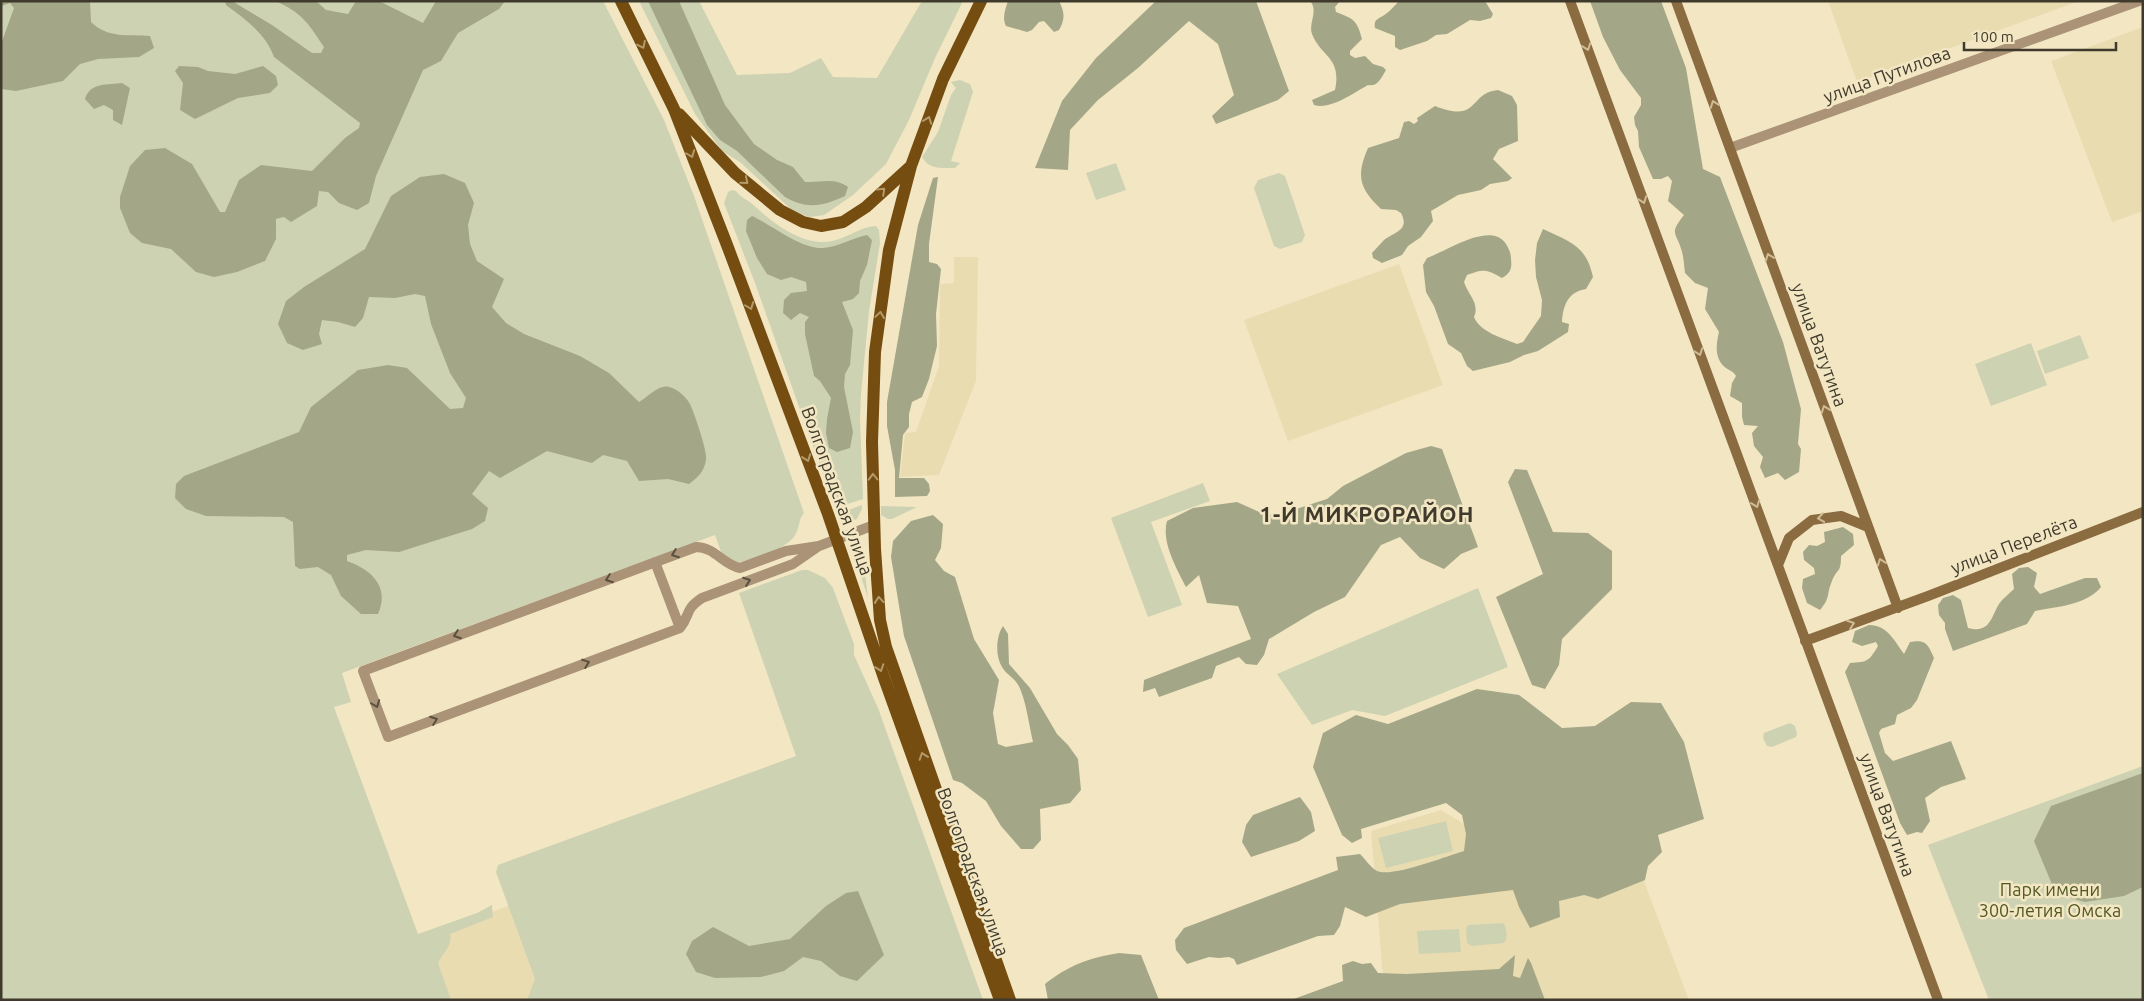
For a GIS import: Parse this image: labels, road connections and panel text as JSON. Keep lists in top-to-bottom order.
{
  "streets": {
    "main road": ["улица Ватутина", "Волгоградская улица", "улица Перелёта"],
    "street": ["улица Путилова"]
  },
  "crossings": [
    ["улица Путилова", "улица Ватутина"],
    ["улица Ватутина", "улица Перелёта"]
  ],
  "districts": ["1-Й МИКРОРАЙОН"],
  "parks": ["Парк имени 300-летия Омска"],
  "scale_bar": "100 m"
}
